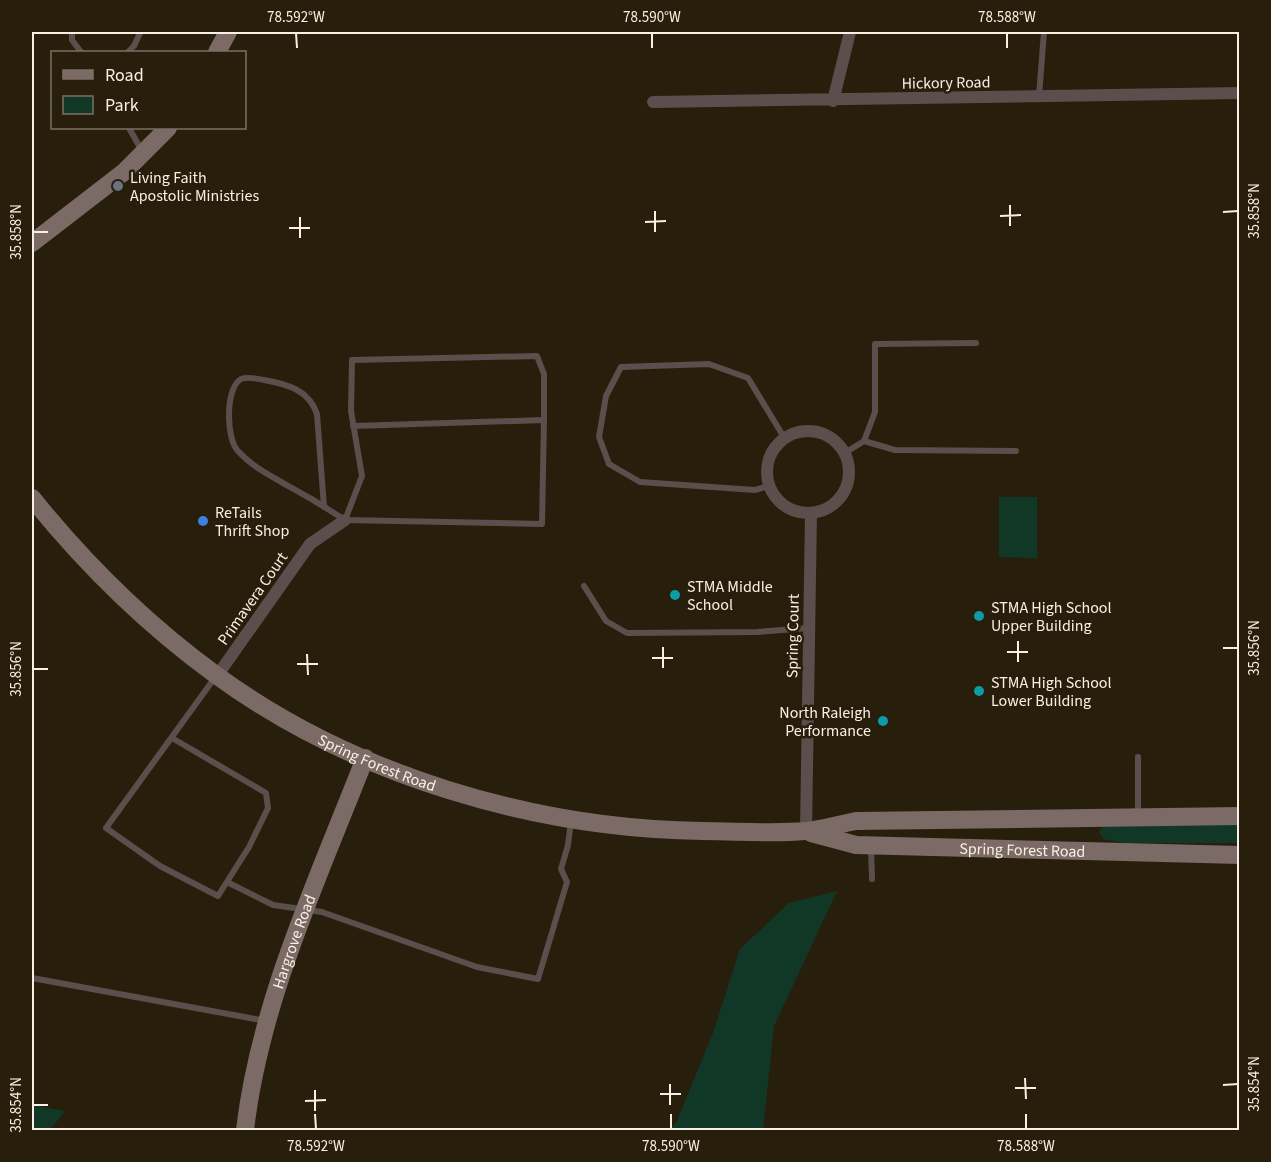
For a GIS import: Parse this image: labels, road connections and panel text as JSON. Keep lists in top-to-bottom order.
{
  "streets": {
    "main road": ["Spring Forest Road", "Hargrove Road"],
    "street": ["Hickory Road", "Primavera Court", "Spring Court"]
  },
  "crossings": [
    ["Primavera Court", "Spring Forest Road"],
    ["Spring Court", "Spring Forest Road"],
    ["Spring Forest Road", "Hargrove Road"]
  ],
  "places": [
    "Living Faith Apostolic Ministries",
    "ReTails Thrift Shop",
    "STMA Middle School",
    "STMA High School Upper Building",
    "STMA High School Lower Building",
    "North Raleigh Performance"
  ],
  "legend": ["Road", "Park"],
  "coordinates": [
    "78.592°W",
    "78.590°W",
    "78.588°W",
    "35.858°N",
    "35.856°N",
    "35.854°N"
  ]
}
